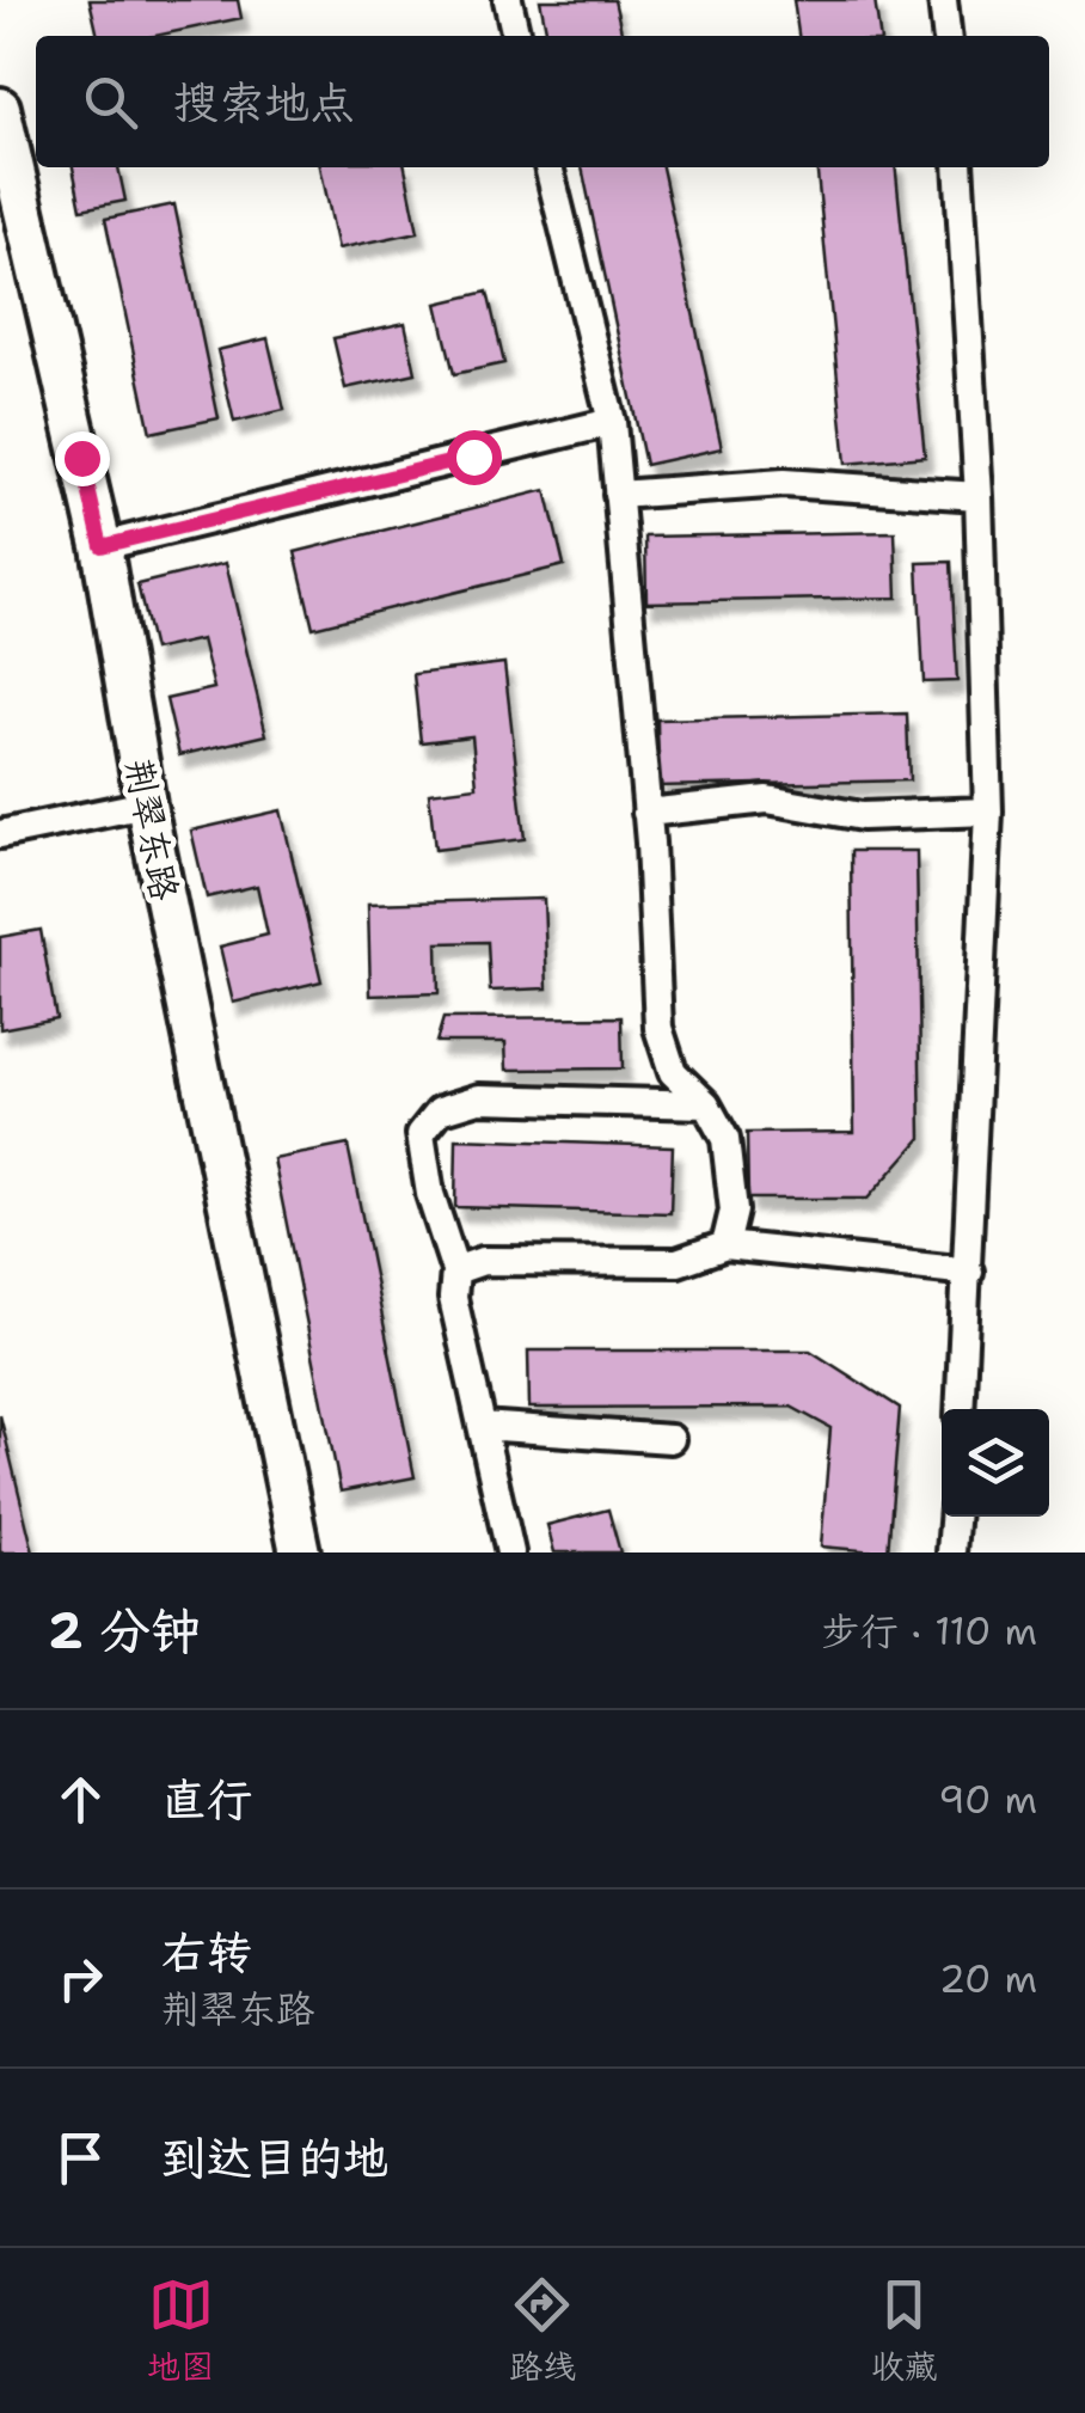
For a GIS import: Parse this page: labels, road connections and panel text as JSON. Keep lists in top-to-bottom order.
{
  "streets": {
    "street": ["荆翠东路"]
  },
  "page": {
    "search": "搜索地点",
    "heading": ["2 分钟", "步行 · 110 m"],
    "list": [
      ["直行", "90 m"],
      ["右转", "荆翠东路", "20 m"],
      "到达目的地"
    ],
    "nav": ["地图", "路线", "收藏"]
  }
}
